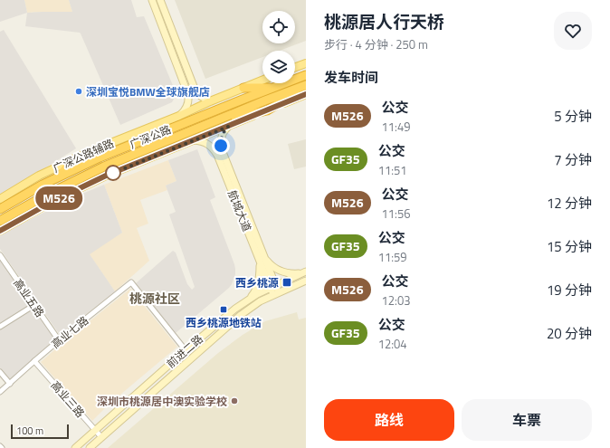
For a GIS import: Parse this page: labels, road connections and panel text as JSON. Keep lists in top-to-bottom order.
{
  "streets": {
    "highway": ["广深公路"],
    "main road": ["广深公路辅路", "航城大道", "前进二路"],
    "street": ["高业五路", "高业七路", "高业三路"]
  },
  "crossings": [
    ["航城大道", "前进二路"],
    ["高业五路", "高业七路"],
    ["高业七路", "前进二路"],
    ["高业七路", "高业三路"],
    ["前进二路", "高业三路"]
  ],
  "districts": ["桃源社区"],
  "places": {
    "other": ["深圳宝悦BMW全球旗舰店", "深圳市桃源居中澳实验学校"],
    "transit": ["西乡桃源", "西乡桃源地铁站"]
  },
  "lines": ["bus line M526"],
  "scale_bar": "100 m",
  "page": {
    "on_map": "M526",
    "heading": [
      ["桃源居人行天桥", "步行 · 4 分钟 · 250 m"],
      "发车时间"
    ],
    "list": [
      {
        "mark": "M526",
        "name": "公交",
        "note": "11:49",
        "value": "5 分钟"
      },
      {
        "mark": "GF35",
        "name": "公交",
        "note": "11:51",
        "value": "7 分钟"
      },
      {
        "mark": "M526",
        "name": "公交",
        "note": "11:56",
        "value": "12 分钟"
      },
      {
        "mark": "GF35",
        "name": "公交",
        "note": "11:59",
        "value": "15 分钟"
      },
      {
        "mark": "M526",
        "name": "公交",
        "note": "12:03",
        "value": "19 分钟"
      },
      {
        "mark": "GF35",
        "name": "公交",
        "note": "12:04",
        "value": "20 分钟"
      }
    ],
    "buttons": ["路线", "车票"],
    "scale": "100 m"
  }
}
